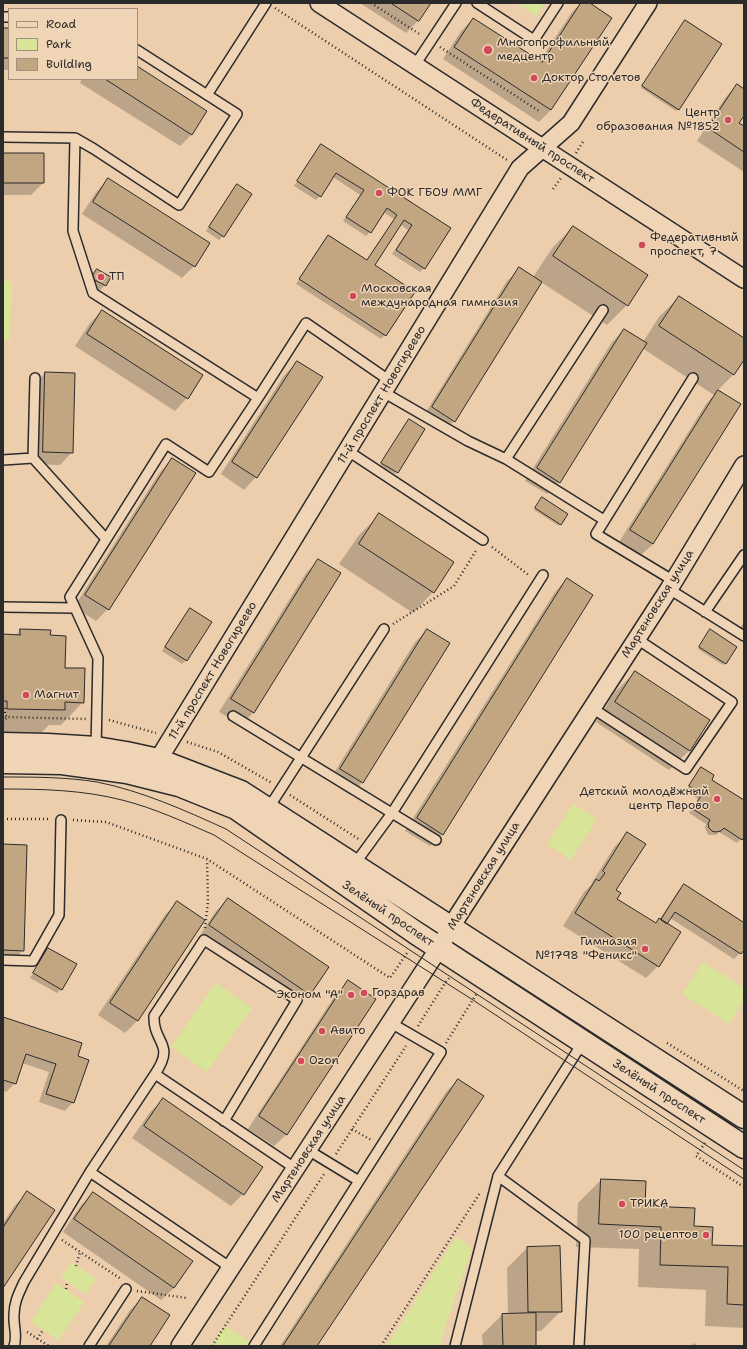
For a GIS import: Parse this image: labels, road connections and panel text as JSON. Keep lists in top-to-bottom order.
{
  "streets": {
    "main road": ["Зелёный проспект"],
    "street": ["Федеративный проспект", "11-й проспект Новогиреево", "Мартеновская улица"]
  },
  "crossings": [
    ["Федеративный проспект", "11-й проспект Новогиреево"],
    ["11-й проспект Новогиреево", "Зелёный проспект"],
    ["Мартеновская улица", "Зелёный проспект"]
  ],
  "places": [
    "Многопрофильный медцентр",
    "Доктор Столетов",
    "Центр образования №1852",
    "ФОК ГБОУ ММГ",
    "Федеративный проспект, 7",
    "ТП",
    "Московская международная гимназия",
    "Магнит",
    "Детский молодёжный центр Перово",
    "Гимназия №1798 \"Феникс\"",
    "Горздрав",
    "Эконом \"А\"",
    "Авито",
    "Ozon",
    "ТРИКА",
    "100 рецептов"
  ],
  "legend": ["Road", "Park", "Building"]
}
